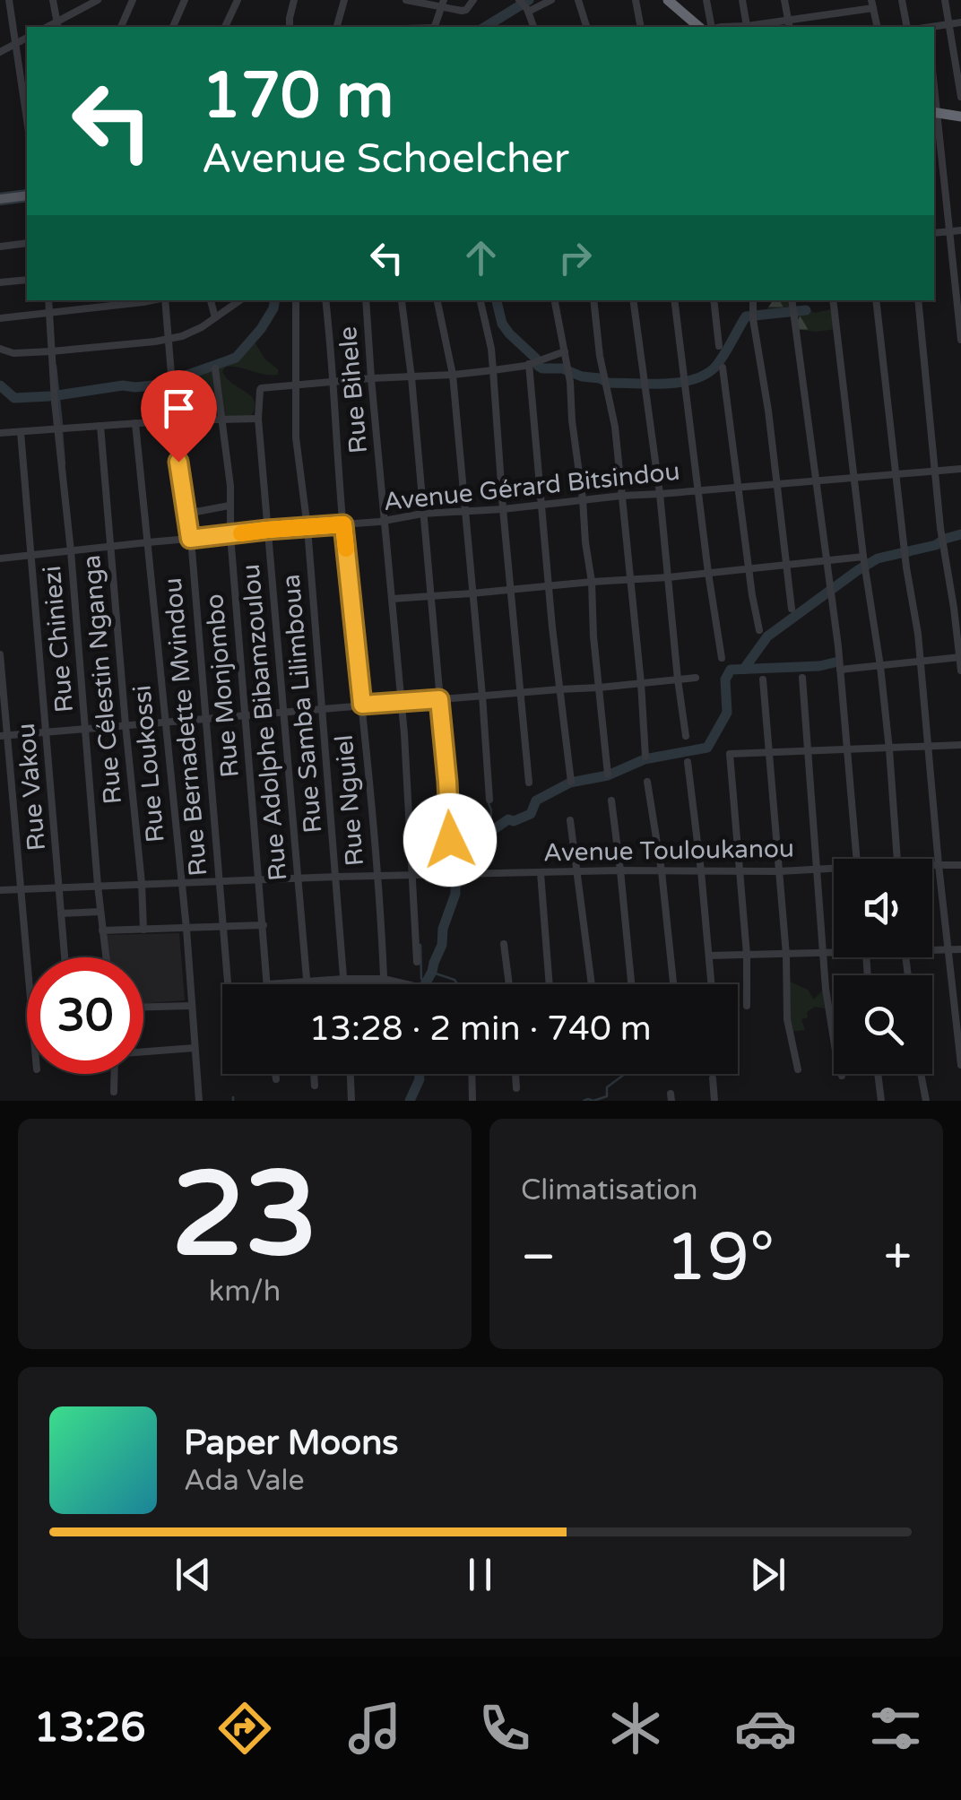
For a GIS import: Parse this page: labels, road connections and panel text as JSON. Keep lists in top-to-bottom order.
{
  "streets": {
    "street": [
      "Rue Bihele",
      "Avenue Gérard Bitsindou",
      "Rue Chiniezi",
      "Rue Célestin Nganga",
      "Rue Monjombo",
      "Rue Samba Lilimboua",
      "Rue Adolphe Bibamzoulou",
      "Rue Bernadette Mvindou",
      "Rue Loukossi",
      "Rue Vakou",
      "Rue Nguiel",
      "Avenue Touloukanou"
    ]
  },
  "crossings": [
    ["Rue Bihele", "Avenue Gérard Bitsindou"],
    ["Rue Bihele", "Avenue Touloukanou"],
    ["Avenue Gérard Bitsindou", "Rue Chiniezi"],
    ["Avenue Gérard Bitsindou", "Rue Célestin Nganga"],
    ["Avenue Gérard Bitsindou", "Rue Monjombo"],
    ["Avenue Gérard Bitsindou", "Rue Samba Lilimboua"],
    ["Avenue Gérard Bitsindou", "Rue Adolphe Bibamzoulou"],
    ["Avenue Gérard Bitsindou", "Rue Bernadette Mvindou"],
    ["Avenue Gérard Bitsindou", "Rue Loukossi"],
    ["Avenue Gérard Bitsindou", "Rue Vakou"],
    ["Avenue Gérard Bitsindou", "Rue Nguiel"],
    ["Rue Chiniezi", "Avenue Touloukanou"],
    ["Rue Célestin Nganga", "Avenue Touloukanou"],
    ["Rue Monjombo", "Avenue Touloukanou"],
    ["Rue Samba Lilimboua", "Rue Adolphe Bibamzoulou"],
    ["Rue Samba Lilimboua", "Avenue Touloukanou"],
    ["Rue Adolphe Bibamzoulou", "Avenue Touloukanou"],
    ["Rue Bernadette Mvindou", "Avenue Touloukanou"],
    ["Rue Loukossi", "Avenue Touloukanou"],
    ["Rue Vakou", "Avenue Touloukanou"],
    ["Rue Nguiel", "Avenue Touloukanou"]
  ],
  "page": {
    "turn": ["170 m", "Avenue Schoelcher"],
    "limit": "30",
    "trip": "13:28 · 2 min · 740 m",
    "tile": [
      ["23", "km/h"],
      "Climatisation"
    ],
    "heat": ["−", "19°", "+"],
    "song": ["Paper Moons", "Ada Vale"],
    "tabs": "13:26"
  }
}
